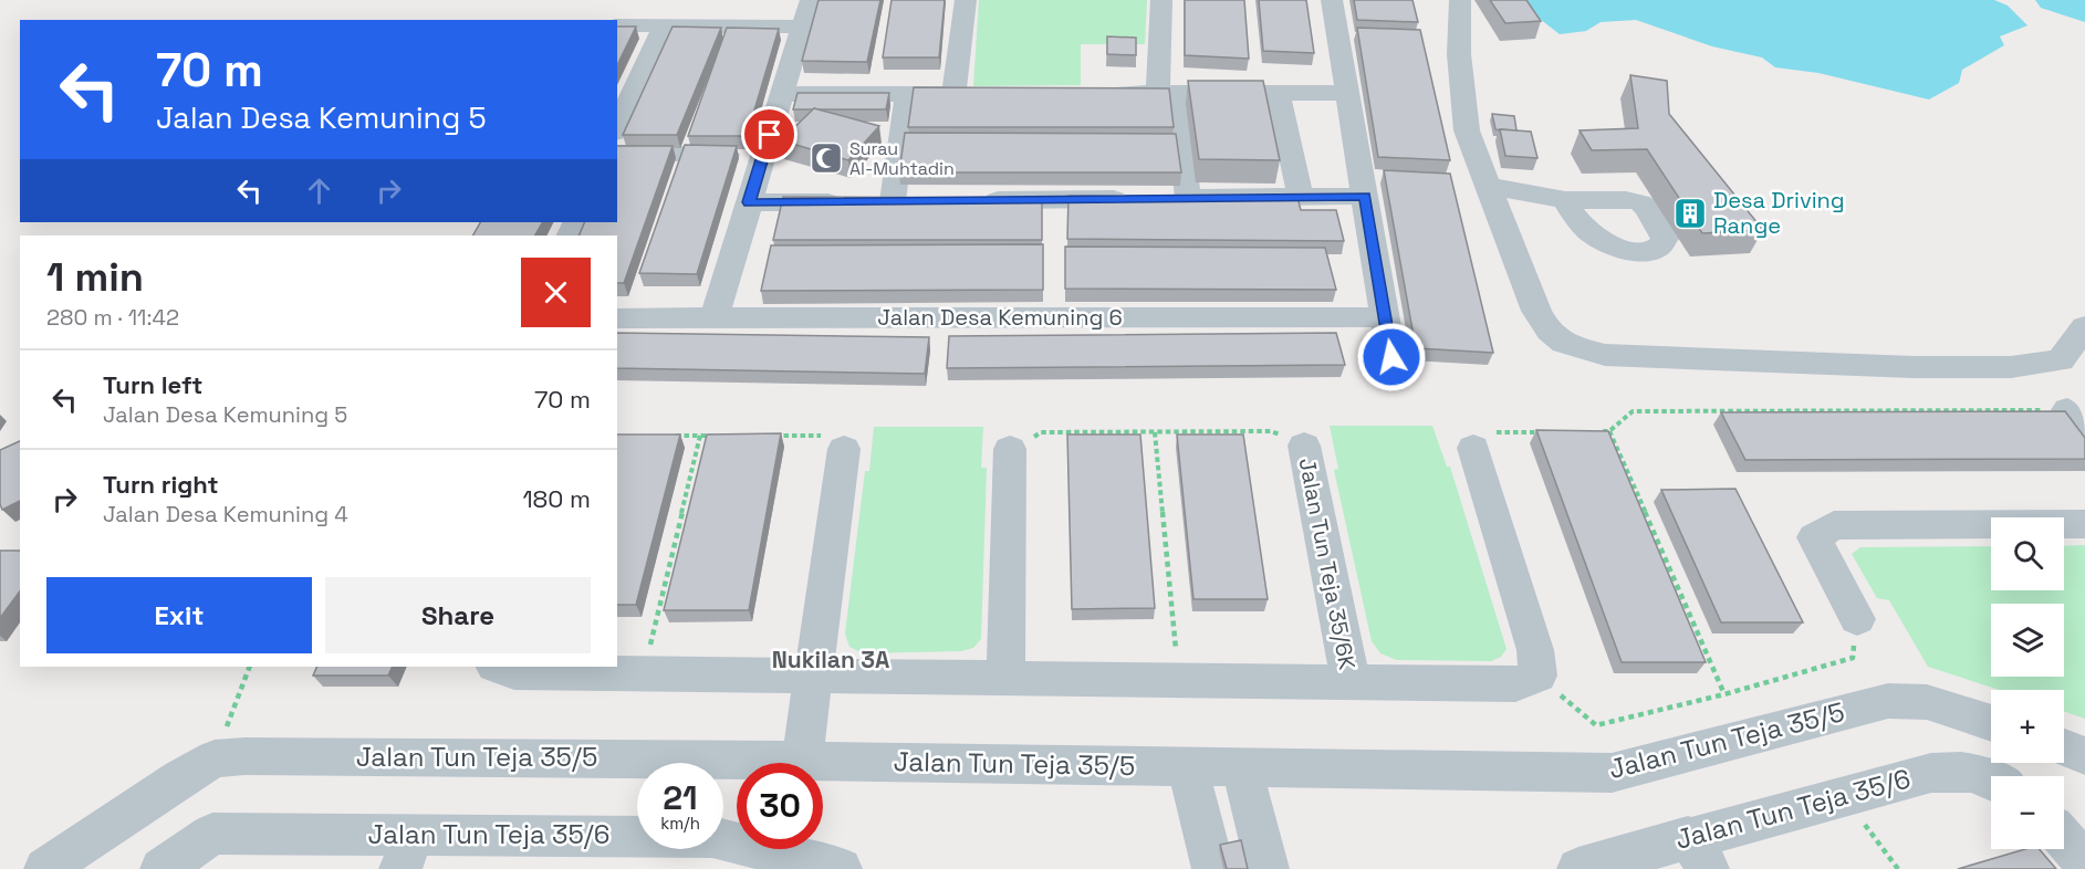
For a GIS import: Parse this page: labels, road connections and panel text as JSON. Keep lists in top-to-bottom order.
{
  "streets": {
    "street": [
      "Jalan Desa Kemuning 6",
      "Jalan Tun Teja 35/6K",
      "Jalan Tun Teja 35/5",
      "Jalan Tun Teja 35/6"
    ]
  },
  "districts": ["Nukilan 3A"],
  "places": {
    "mosque": ["Surau Al-Muhtadin"],
    "building": ["Desa Driving Range"]
  },
  "page": {
    "turn": ["70 m", "Jalan Desa Kemuning 5"],
    "heading": ["1 min", "280 m · 11:42"],
    "list": [
      {
        "name": "Turn left",
        "note": "Jalan Desa Kemuning 5",
        "value": "70 m"
      },
      {
        "name": "Turn right",
        "note": "Jalan Desa Kemuning 4",
        "value": "180 m"
      }
    ],
    "map_buttons": ["+", "−"],
    "buttons": ["Exit", "Share"],
    "speed": "21 km/h",
    "limit": "30"
  }
}
